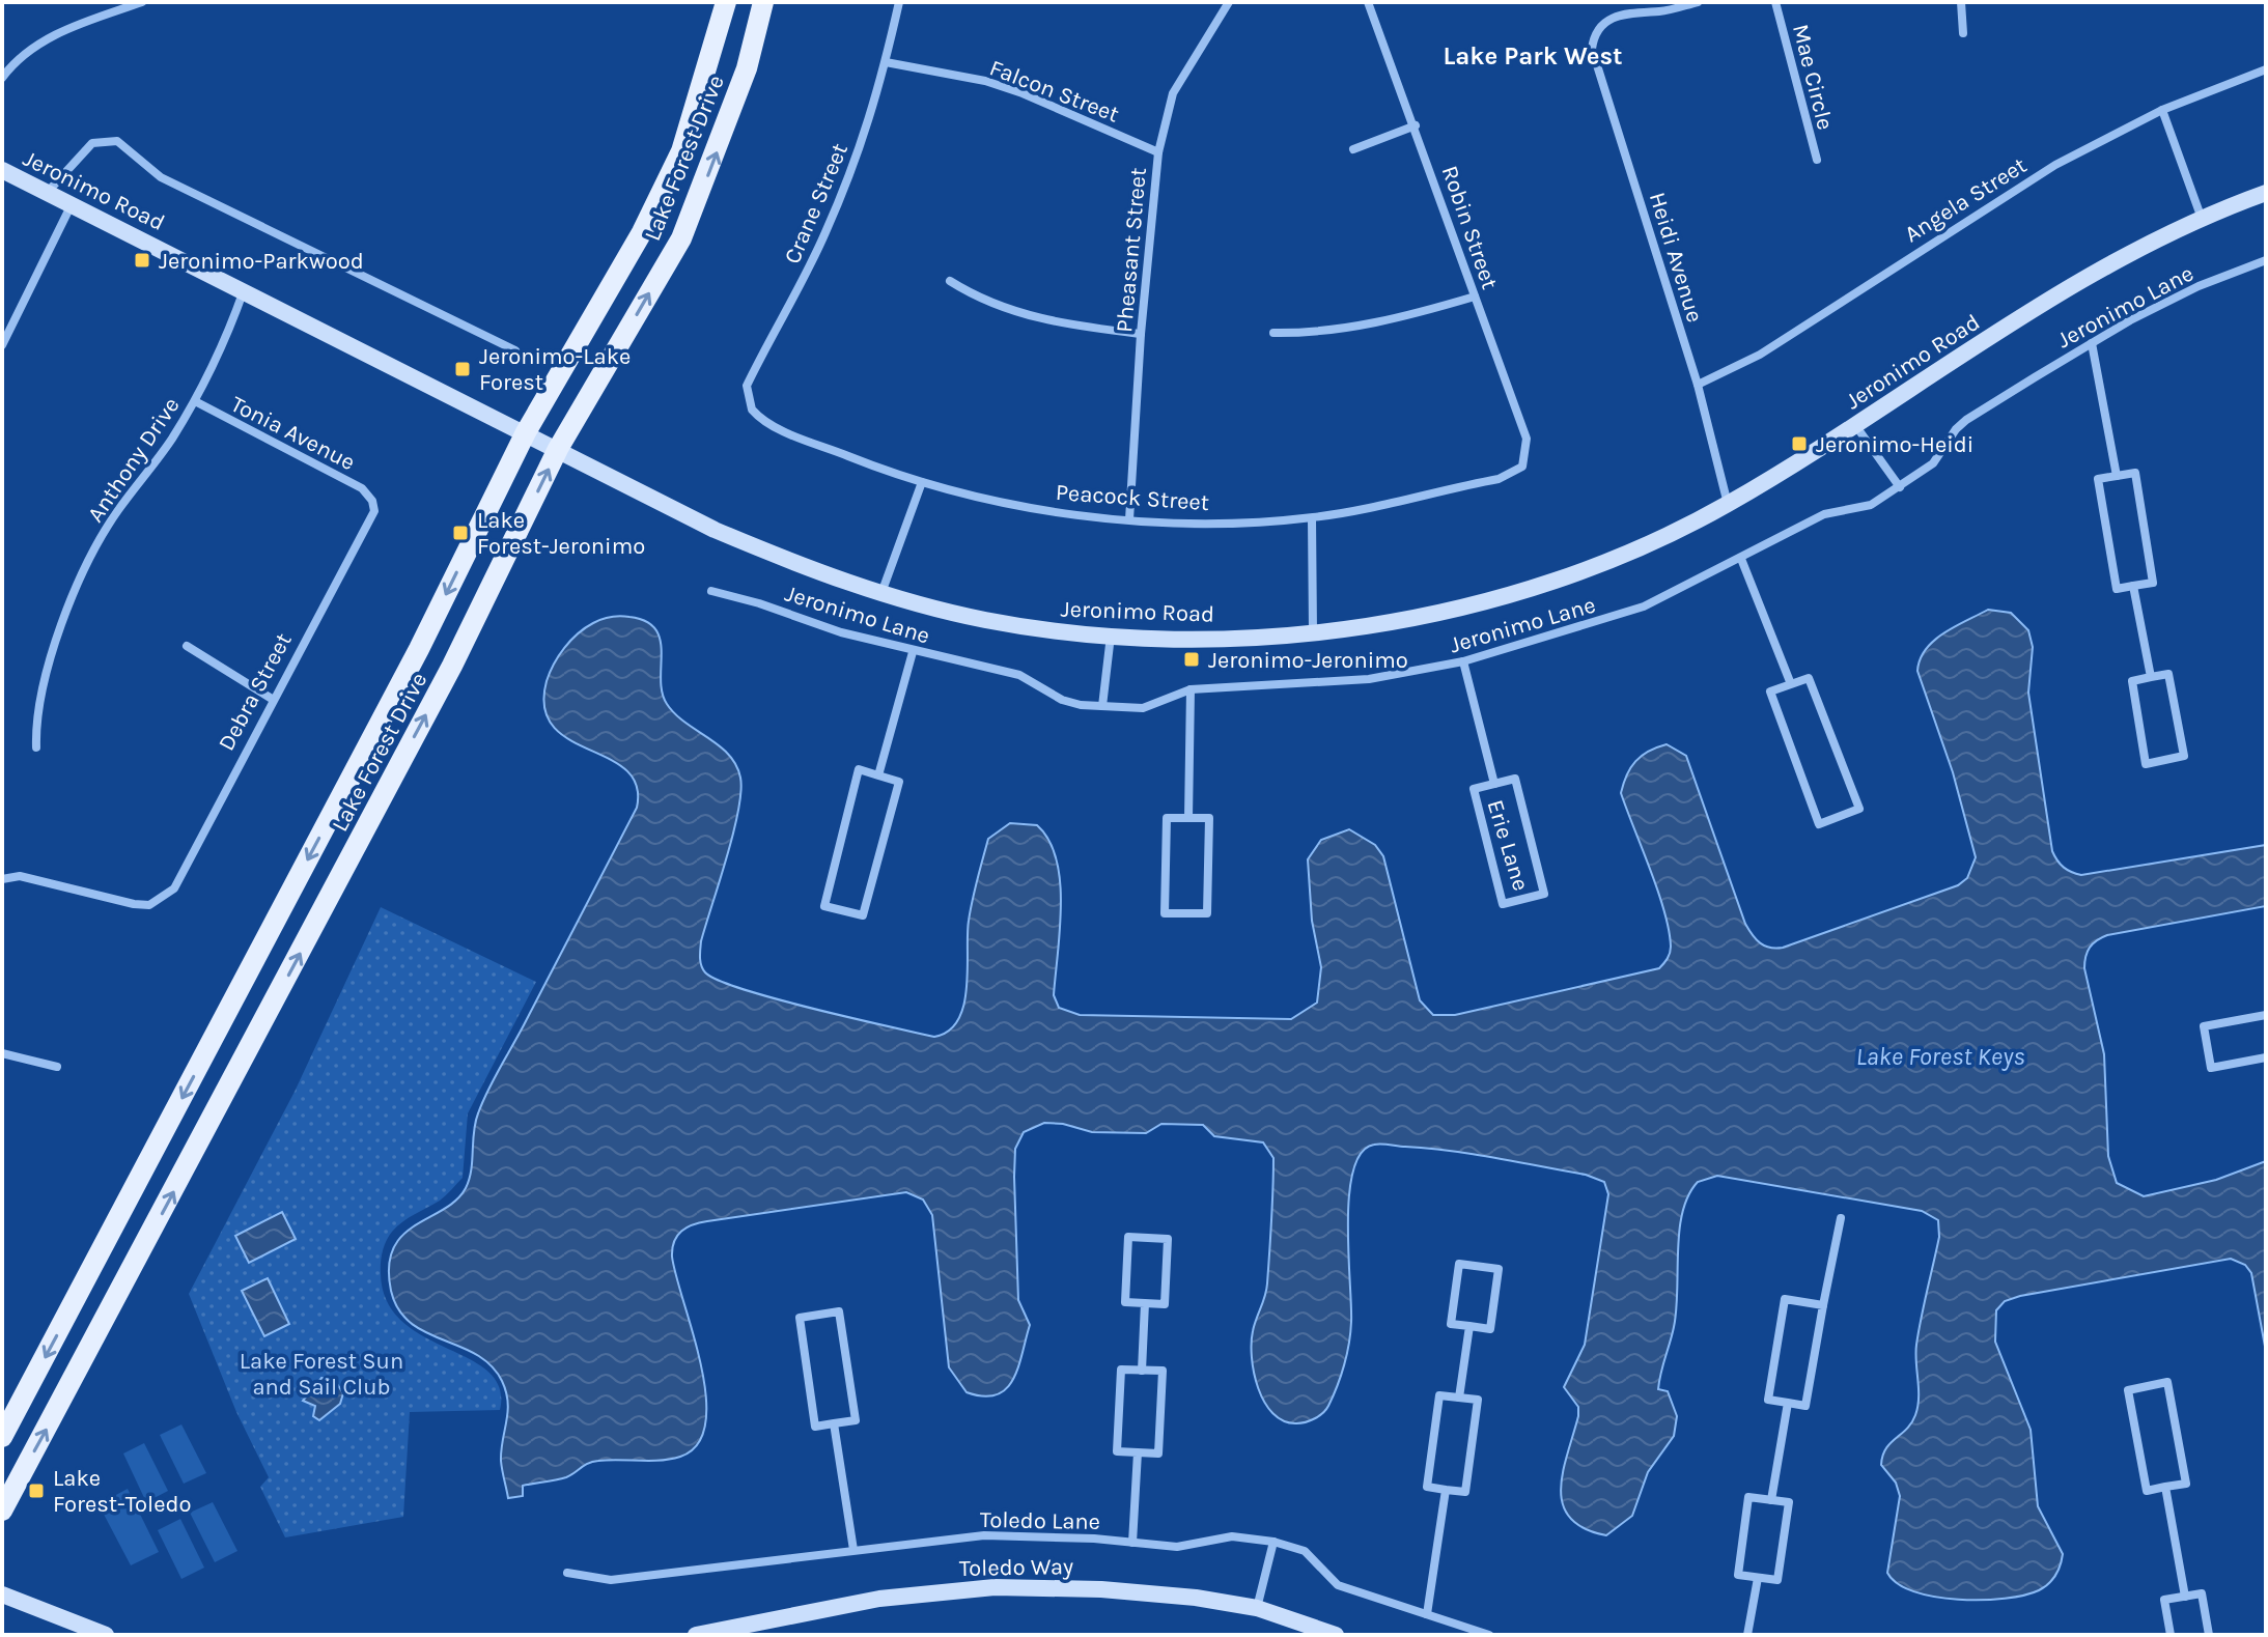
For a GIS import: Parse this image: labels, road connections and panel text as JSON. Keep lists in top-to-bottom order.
{
  "streets": {
    "main road": ["Lake Forest Drive", "Jeronimo Road", "Toledo Way"],
    "street": [
      "Mae Circle",
      "Falcon Street",
      "Angela Street",
      "Crane Street",
      "Robin Street",
      "Pheasant Street",
      "Heidi Avenue",
      "Jeronimo Lane",
      "Tonia Avenue",
      "Anthony Drive",
      "Peacock Street",
      "Debra Street",
      "Erie Lane",
      "Toledo Lane"
    ]
  },
  "crossings": [
    ["Falcon Street", "Crane Street"],
    ["Falcon Street", "Pheasant Street"],
    ["Lake Forest Drive", "Jeronimo Road"],
    ["Jeronimo Road", "Heidi Avenue"],
    ["Jeronimo Road", "Anthony Drive"],
    ["Angela Street", "Heidi Avenue"],
    ["Crane Street", "Peacock Street"],
    ["Robin Street", "Peacock Street"],
    ["Pheasant Street", "Peacock Street"],
    ["Jeronimo Lane", "Erie Lane"],
    ["Tonia Avenue", "Anthony Drive"],
    ["Tonia Avenue", "Debra Street"]
  ],
  "districts": ["Lake Park West"],
  "water": ["Lake Forest Keys"],
  "parks": ["Lake Forest Sun and Sail Club"],
  "places": {
    "transit": [
      "Jeronimo-Parkwood",
      "Jeronimo-Lake Forest",
      "Jeronimo-Heidi",
      "Lake Forest-Jeronimo",
      "Jeronimo-Jeronimo",
      "Lake Forest-Toledo"
    ]
  }
}
